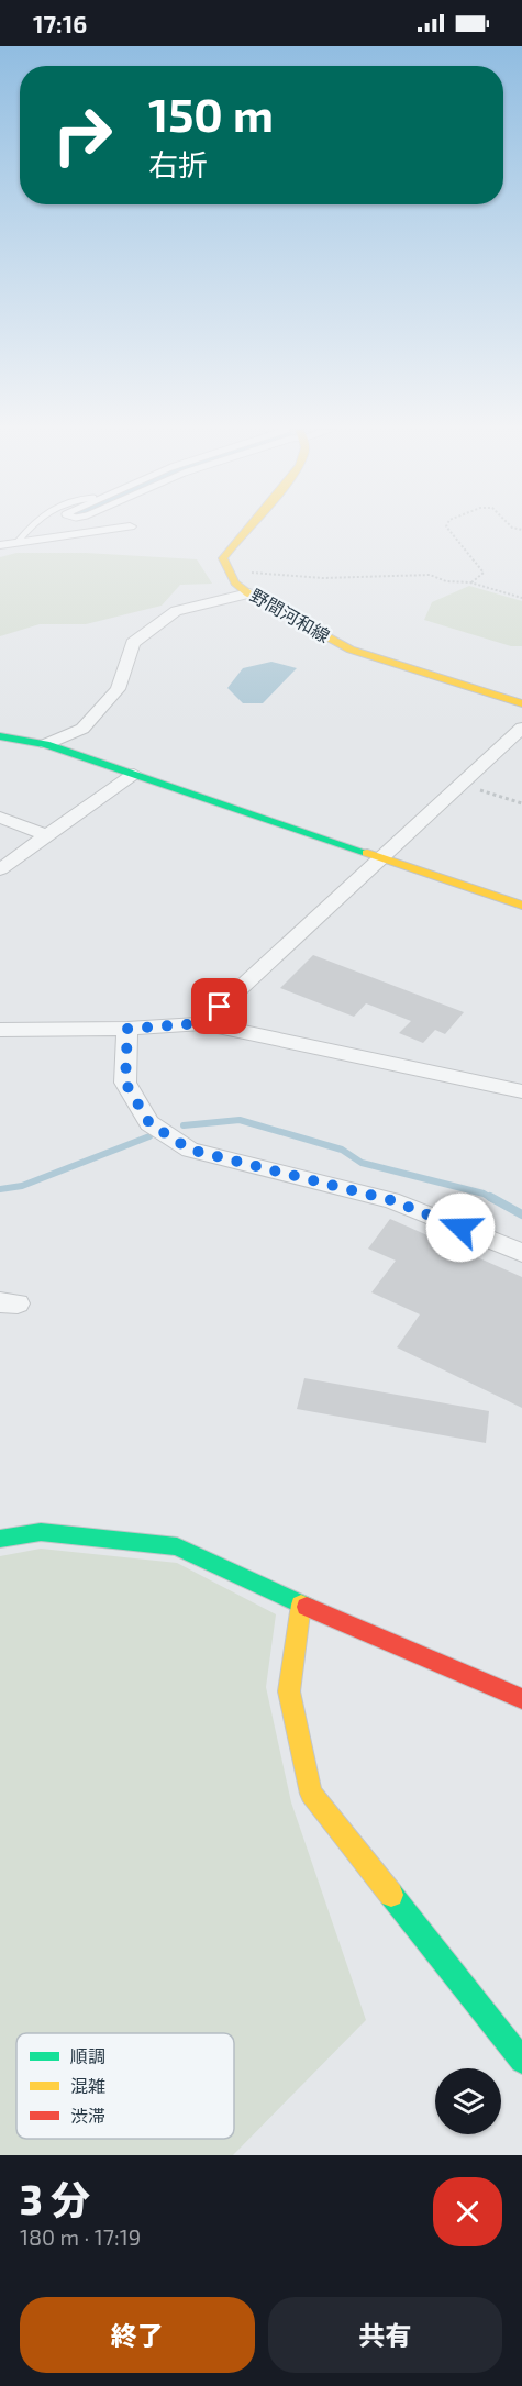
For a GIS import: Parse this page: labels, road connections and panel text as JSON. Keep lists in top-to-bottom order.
{
  "streets": {
    "street": ["野間河和線"]
  },
  "legend": ["順調", "混雑", "渋滞"],
  "page": {
    "status": "17:16",
    "turn": ["150 m", "右折"],
    "heading": ["3 分", "180 m · 17:19"],
    "buttons": ["終了", "共有"]
  }
}
